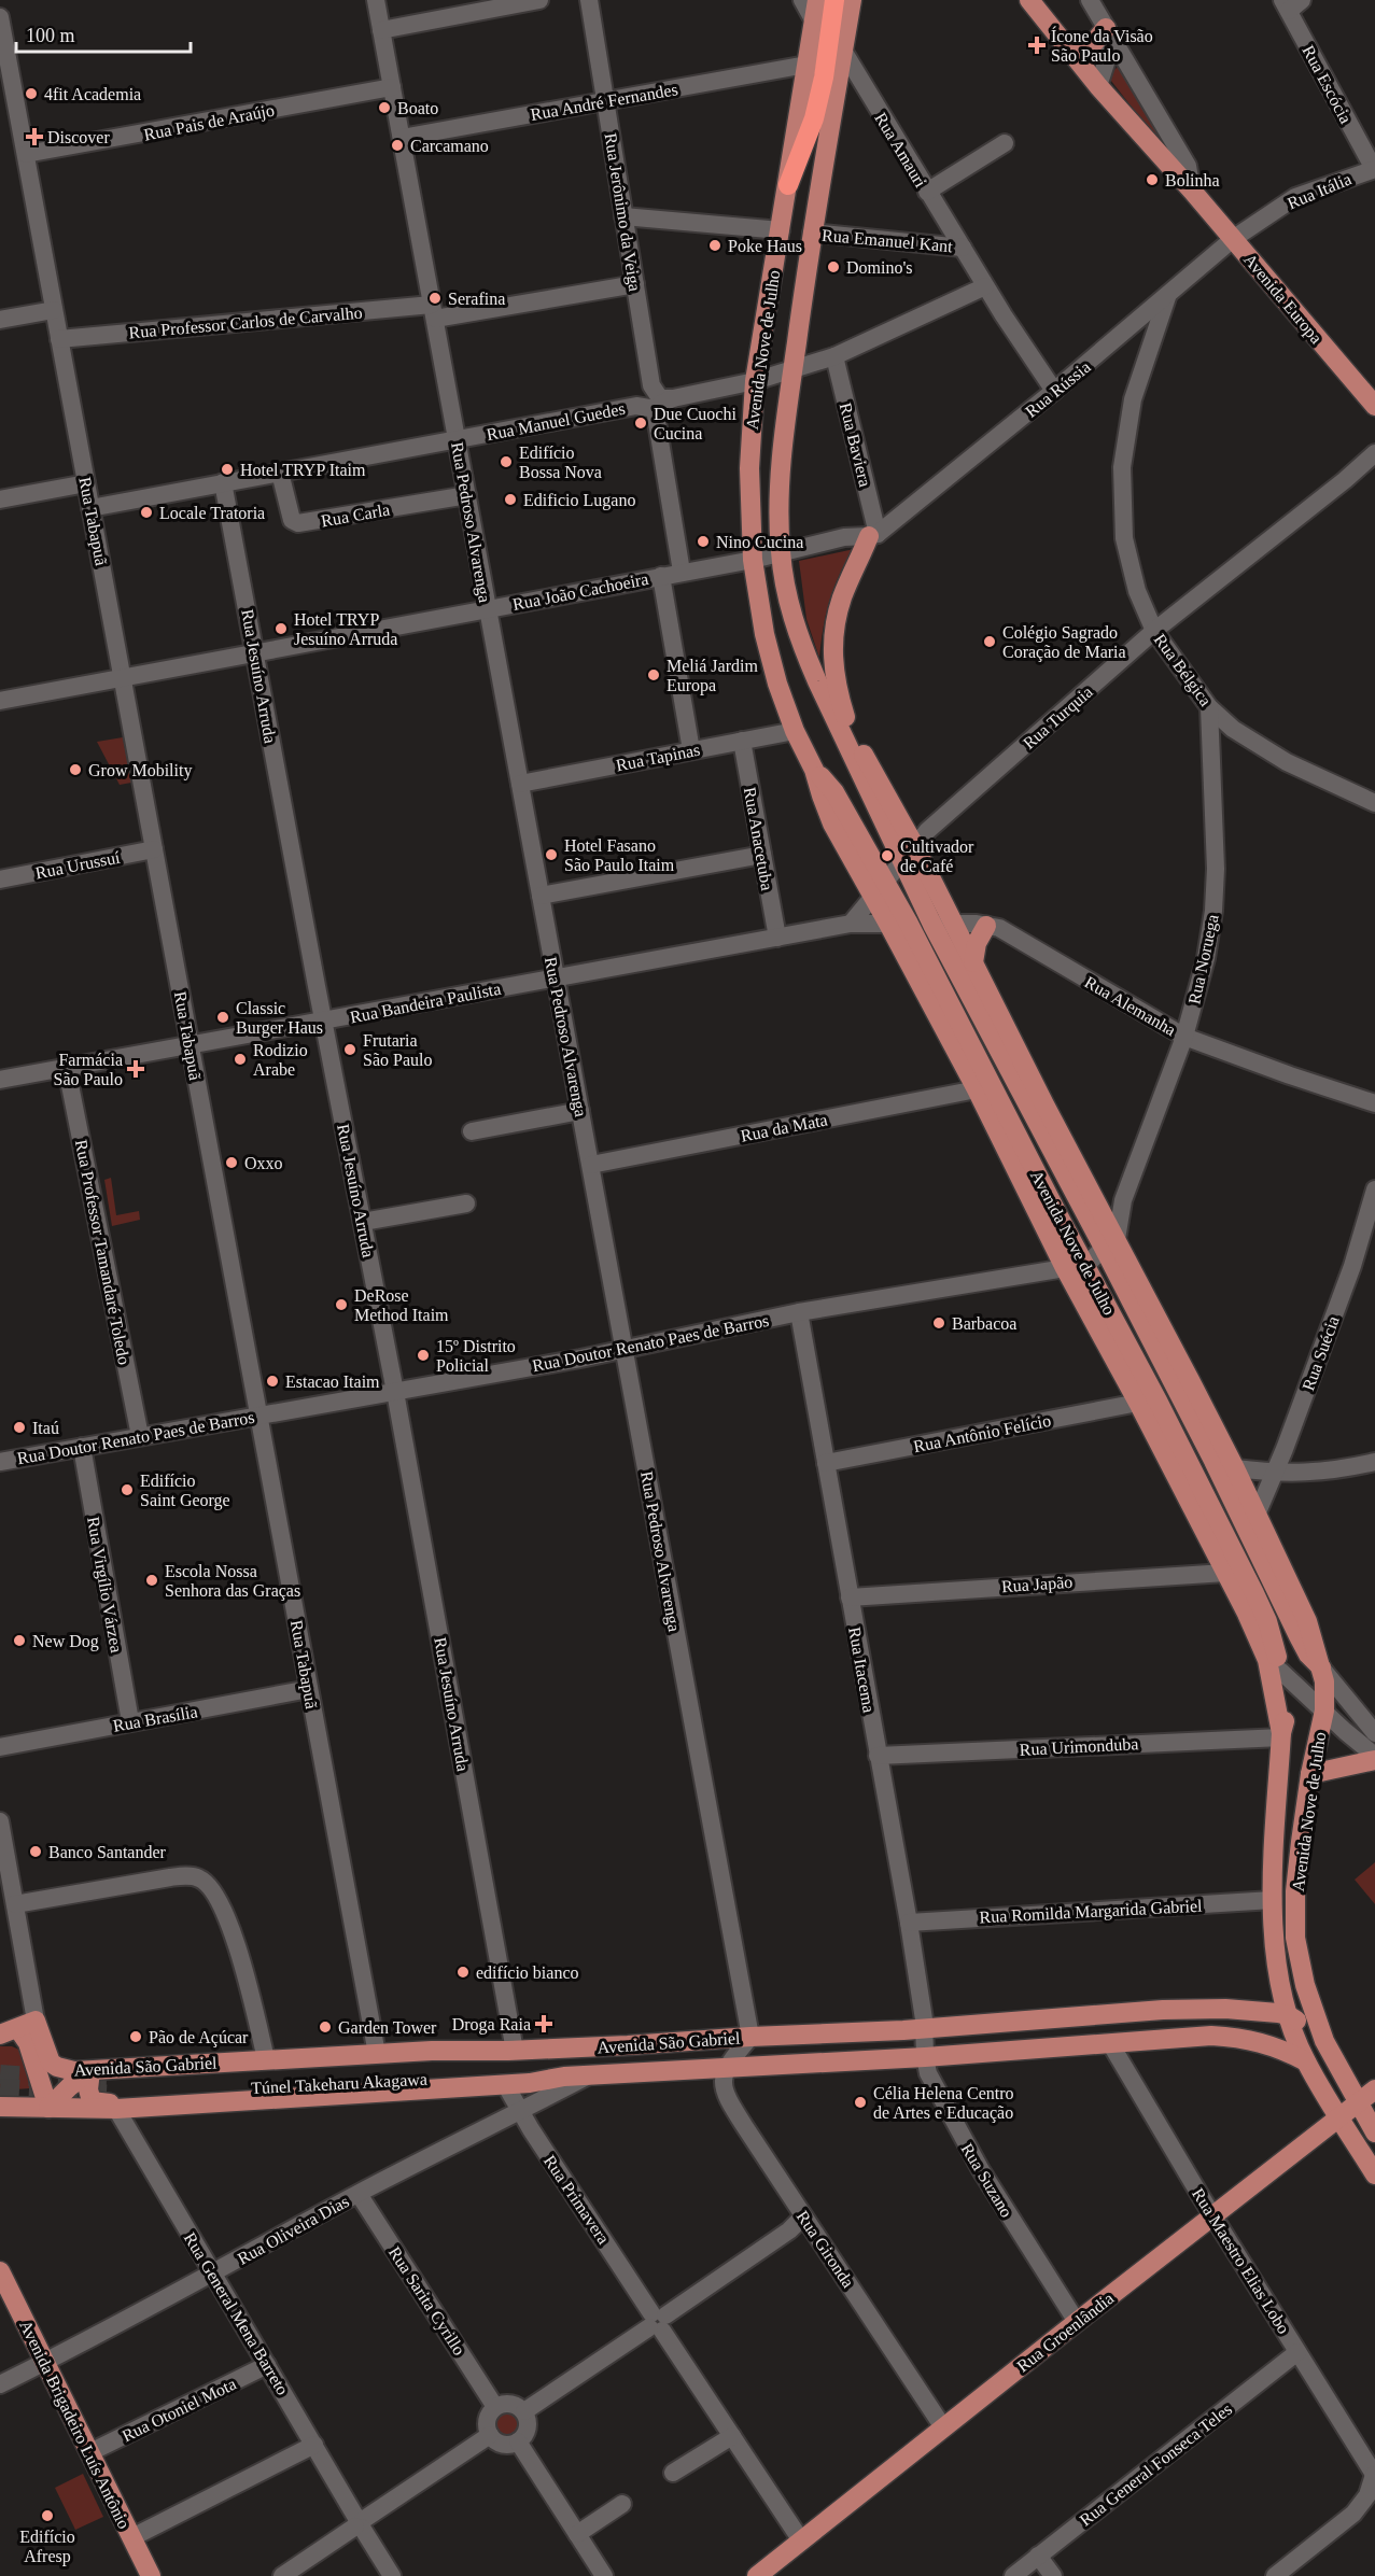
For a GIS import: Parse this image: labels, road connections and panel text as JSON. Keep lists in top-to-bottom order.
{
  "streets": {
    "main road": [
      "Avenida Europa",
      "Avenida Nove de Julho",
      "Avenida São Gabriel",
      "Túnel Takeharu Akagawa",
      "Rua Groenlândia",
      "Avenida Brigadeiro Luís Antônio"
    ],
    "street": [
      "Rua Escócia",
      "Rua André Fernandes",
      "Rua Pais de Araújo",
      "Rua Amauri",
      "Rua Itália",
      "Rua Jerônimo da Veiga",
      "Rua Emanuel Kant",
      "Rua Professor Carlos de Carvalho",
      "Rua Rússia",
      "Rua Manuel Guedes",
      "Rua Baviera",
      "Rua Carla",
      "Rua Tabapuã",
      "Rua Pedroso Alvarenga",
      "Rua João Cachoeira",
      "Rua Bélgica",
      "Rua Jesuíno Arruda",
      "Rua Turquia",
      "Rua Tapinas",
      "Rua Anacetuba",
      "Rua Urussuí",
      "Rua Noruega",
      "Rua Bandeira Paulista",
      "Rua Alemanha",
      "Rua da Mata",
      "Rua Professor Tamandaré Toledo",
      "Rua Doutor Renato Paes de Barros",
      "Rua Suécia",
      "Rua Antônio Felício",
      "Rua Japão",
      "Rua Virgílio Várzea",
      "Rua Itacema",
      "Rua Brasília",
      "Rua Urimonduba",
      "Rua Romilda Margarida Gabriel",
      "Rua Suzano",
      "Rua Primavera",
      "Rua Oliveira Dias",
      "Rua Gironda",
      "Rua Maestro Elias Lobo",
      "Rua Sarita Cyrillo",
      "Rua General Mena Barreto",
      "Rua Otoniel Mota",
      "Rua General Fonseca Teles"
    ]
  },
  "crossings": [
    ["Rua Escócia", "Rua Itália"],
    ["Rua André Fernandes", "Rua Jerônimo da Veiga"],
    ["Rua André Fernandes", "Avenida Nove de Julho"],
    ["Rua André Fernandes", "Rua Pedroso Alvarenga"],
    ["Rua Pais de Araújo", "Rua Tabapuã"],
    ["Rua Pais de Araújo", "Rua Pedroso Alvarenga"],
    ["Rua Amauri", "Rua Emanuel Kant"],
    ["Rua Amauri", "Avenida Nove de Julho"],
    ["Rua Amauri", "Rua Rússia"],
    ["Rua Amauri", "Rua Manuel Guedes"],
    ["Rua Itália", "Avenida Europa"],
    ["Rua Itália", "Rua Rússia"],
    ["Rua Jerônimo da Veiga", "Rua Professor Carlos de Carvalho"],
    ["Rua Jerônimo da Veiga", "Rua Manuel Guedes"],
    ["Rua Jerônimo da Veiga", "Rua João Cachoeira"],
    ["Rua Emanuel Kant", "Avenida Nove de Julho"],
    ["Avenida Europa", "Rua Rússia"],
    ["Rua Professor Carlos de Carvalho", "Rua Tabapuã"],
    ["Rua Professor Carlos de Carvalho", "Rua Pedroso Alvarenga"],
    ["Avenida Nove de Julho", "Rua Manuel Guedes"],
    ["Avenida Nove de Julho", "Rua João Cachoeira"],
    ["Avenida Nove de Julho", "Rua Turquia"],
    ["Avenida Nove de Julho", "Rua Tapinas"],
    ["Avenida Nove de Julho", "Rua Noruega"],
    ["Avenida Nove de Julho", "Rua Bandeira Paulista"],
    ["Avenida Nove de Julho", "Rua Alemanha"],
    ["Avenida Nove de Julho", "Rua da Mata"],
    ["Avenida Nove de Julho", "Rua Doutor Renato Paes de Barros"],
    ["Avenida Nove de Julho", "Rua Suécia"],
    ["Avenida Nove de Julho", "Rua Antônio Felício"],
    ["Avenida Nove de Julho", "Rua Japão"],
    ["Avenida Nove de Julho", "Rua Urimonduba"],
    ["Avenida Nove de Julho", "Rua Romilda Margarida Gabriel"],
    ["Avenida Nove de Julho", "Avenida São Gabriel"],
    ["Avenida Nove de Julho", "Rua Groenlândia"],
    ["Rua Rússia", "Rua Baviera"],
    ["Rua Rússia", "Rua João Cachoeira"],
    ["Rua Rússia", "Rua Bélgica"],
    ["Rua Manuel Guedes", "Rua Baviera"],
    ["Rua Manuel Guedes", "Rua Carla"],
    ["Rua Manuel Guedes", "Rua Tabapuã"],
    ["Rua Manuel Guedes", "Rua Pedroso Alvarenga"],
    ["Rua Manuel Guedes", "Rua Jesuíno Arruda"],
    ["Rua Baviera", "Rua João Cachoeira"],
    ["Rua Carla", "Rua Pedroso Alvarenga"],
    ["Rua Tabapuã", "Rua João Cachoeira"],
    ["Rua Tabapuã", "Rua Urussuí"],
    ["Rua Tabapuã", "Rua Bandeira Paulista"],
    ["Rua Tabapuã", "Rua Doutor Renato Paes de Barros"],
    ["Rua Tabapuã", "Rua Brasília"],
    ["Rua Tabapuã", "Avenida São Gabriel"],
    ["Rua Pedroso Alvarenga", "Rua João Cachoeira"],
    ["Rua Pedroso Alvarenga", "Rua Tapinas"],
    ["Rua Pedroso Alvarenga", "Rua Bandeira Paulista"],
    ["Rua Pedroso Alvarenga", "Rua da Mata"],
    ["Rua Pedroso Alvarenga", "Rua Doutor Renato Paes de Barros"],
    ["Rua Pedroso Alvarenga", "Avenida São Gabriel"],
    ["Rua João Cachoeira", "Rua Jesuíno Arruda"],
    ["Rua Bélgica", "Rua Turquia"],
    ["Rua Bélgica", "Rua Noruega"],
    ["Rua Jesuíno Arruda", "Rua Bandeira Paulista"],
    ["Rua Jesuíno Arruda", "Rua Doutor Renato Paes de Barros"],
    ["Rua Jesuíno Arruda", "Avenida São Gabriel"],
    ["Rua Jesuíno Arruda", "Túnel Takeharu Akagawa"],
    ["Rua Tapinas", "Rua Anacetuba"],
    ["Rua Anacetuba", "Rua Bandeira Paulista"],
    ["Rua Noruega", "Rua Alemanha"],
    ["Rua Noruega", "Rua Doutor Renato Paes de Barros"],
    ["Rua Bandeira Paulista", "Rua Alemanha"],
    ["Rua Bandeira Paulista", "Rua Professor Tamandaré Toledo"],
    ["Rua Professor Tamandaré Toledo", "Rua Doutor Renato Paes de Barros"],
    ["Rua Doutor Renato Paes de Barros", "Rua Virgílio Várzea"],
    ["Rua Doutor Renato Paes de Barros", "Rua Itacema"],
    ["Rua Antônio Felício", "Rua Itacema"],
    ["Rua Japão", "Rua Itacema"],
    ["Rua Virgílio Várzea", "Rua Brasília"],
    ["Rua Itacema", "Rua Urimonduba"],
    ["Rua Itacema", "Rua Romilda Margarida Gabriel"],
    ["Rua Itacema", "Avenida São Gabriel"],
    ["Rua Itacema", "Rua Suzano"],
    ["Avenida São Gabriel", "Túnel Takeharu Akagawa"],
    ["Avenida São Gabriel", "Rua Suzano"],
    ["Avenida São Gabriel", "Rua Primavera"],
    ["Avenida São Gabriel", "Rua Oliveira Dias"],
    ["Avenida São Gabriel", "Rua Gironda"],
    ["Avenida São Gabriel", "Rua Maestro Elias Lobo"],
    ["Avenida São Gabriel", "Rua General Mena Barreto"],
    ["Túnel Takeharu Akagawa", "Rua General Mena Barreto"],
    ["Rua Suzano", "Rua Groenlândia"],
    ["Rua Primavera", "Rua Oliveira Dias"],
    ["Rua Primavera", "Rua Groenlândia"],
    ["Rua Oliveira Dias", "Rua Sarita Cyrillo"],
    ["Rua Oliveira Dias", "Rua General Mena Barreto"],
    ["Rua Oliveira Dias", "Avenida Brigadeiro Luís Antônio"],
    ["Rua Gironda", "Rua Groenlândia"],
    ["Rua Maestro Elias Lobo", "Rua Groenlândia"],
    ["Rua Maestro Elias Lobo", "Rua General Fonseca Teles"],
    ["Rua General Mena Barreto", "Rua Otoniel Mota"],
    ["Rua Otoniel Mota", "Avenida Brigadeiro Luís Antônio"]
  ],
  "places": {
    "health": [
      "Ícone da Visão São Paulo",
      "Discover",
      "Farmácia São Paulo",
      "Droga Raia"
    ],
    "other": [
      "4fit Academia",
      "Boato",
      "Carcamano",
      "Bolinha",
      "Poke Haus",
      "Domino's",
      "Serafina",
      "Due Cuochi Cucina",
      "Edifício Bossa Nova",
      "Hotel TRYP Itaim",
      "Edificio Lugano",
      "Locale Tratoria",
      "Nino Cucina",
      "Hotel TRYP Jesuíno Arruda",
      "Colégio Sagrado Coração de Maria",
      "Meliá Jardim Europa",
      "Grow Mobility",
      "Hotel Fasano São Paulo Itaim",
      "Cultivador de Café",
      "Classic Burger Haus",
      "Frutaria São Paulo",
      "Rodizio Arabe",
      "Oxxo",
      "DeRose Method Itaim",
      "Barbacoa",
      "15º Distrito Policial",
      "Estacao Itaim",
      "Itaú",
      "Edifício Saint George",
      "Escola Nossa Senhora das Graças",
      "New Dog",
      "Banco Santander",
      "edifício bianco",
      "Garden Tower",
      "Pão de Açúcar",
      "Célia Helena Centro de Artes e Educação",
      "Edifício Afresp"
    ]
  },
  "scale_bar": "100 m"
}
